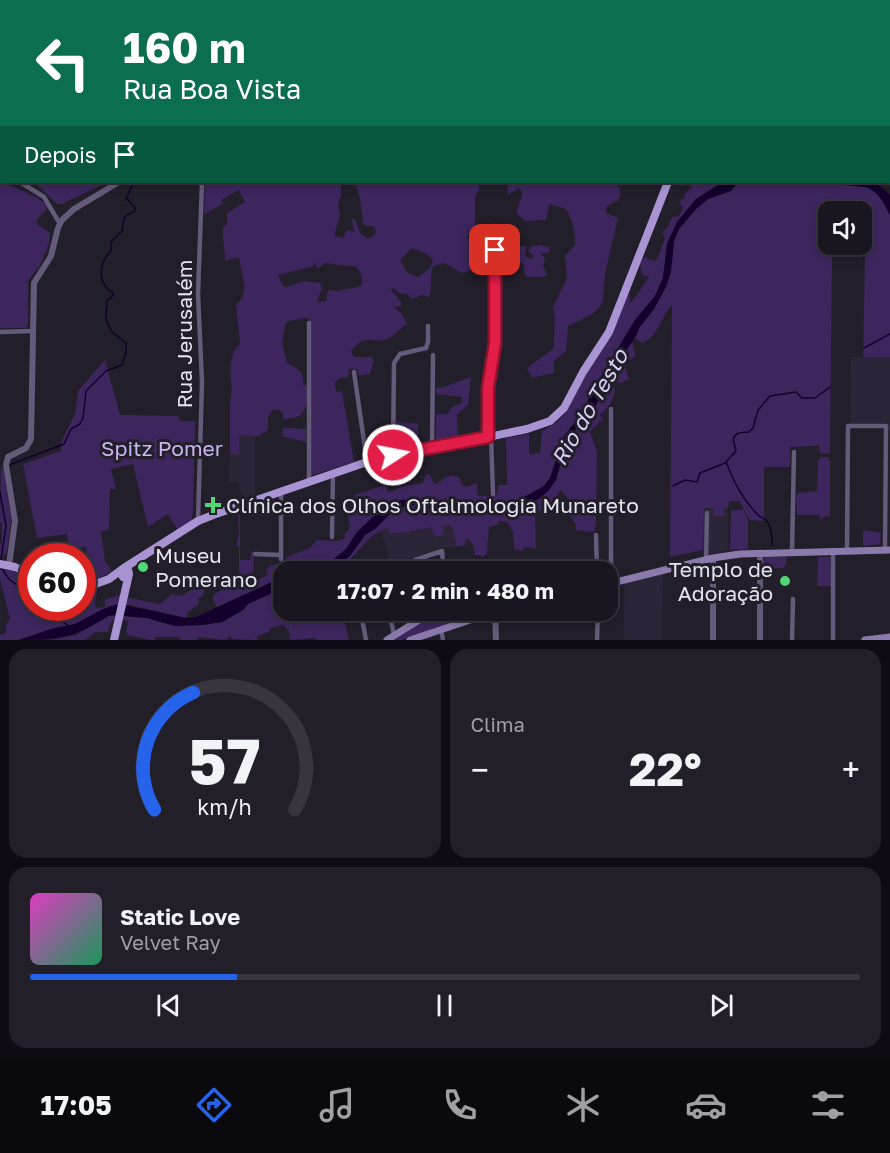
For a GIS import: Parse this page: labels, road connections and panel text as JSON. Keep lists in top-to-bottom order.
{
  "streets": {
    "street": ["Rua Jerusalém"]
  },
  "water": ["Rio do Testo"],
  "parks": ["Spitz Pomer"],
  "places": {
    "health": ["Clínica dos Olhos Oftalmologia Munareto"],
    "other": ["Museu Pomerano", "Templo de Adoração"]
  },
  "page": {
    "turn": ["160 m", "Rua Boa Vista"],
    "then": "Depois",
    "limit": "60",
    "trip": "17:07 · 2 min · 480 m",
    "tile": "Clima",
    "heat": ["−", "22°", "+"],
    "song": ["Static Love", "Velvet Ray"],
    "tabs": "17:05",
    "gauge": ["57", "km/h"]
  }
}
